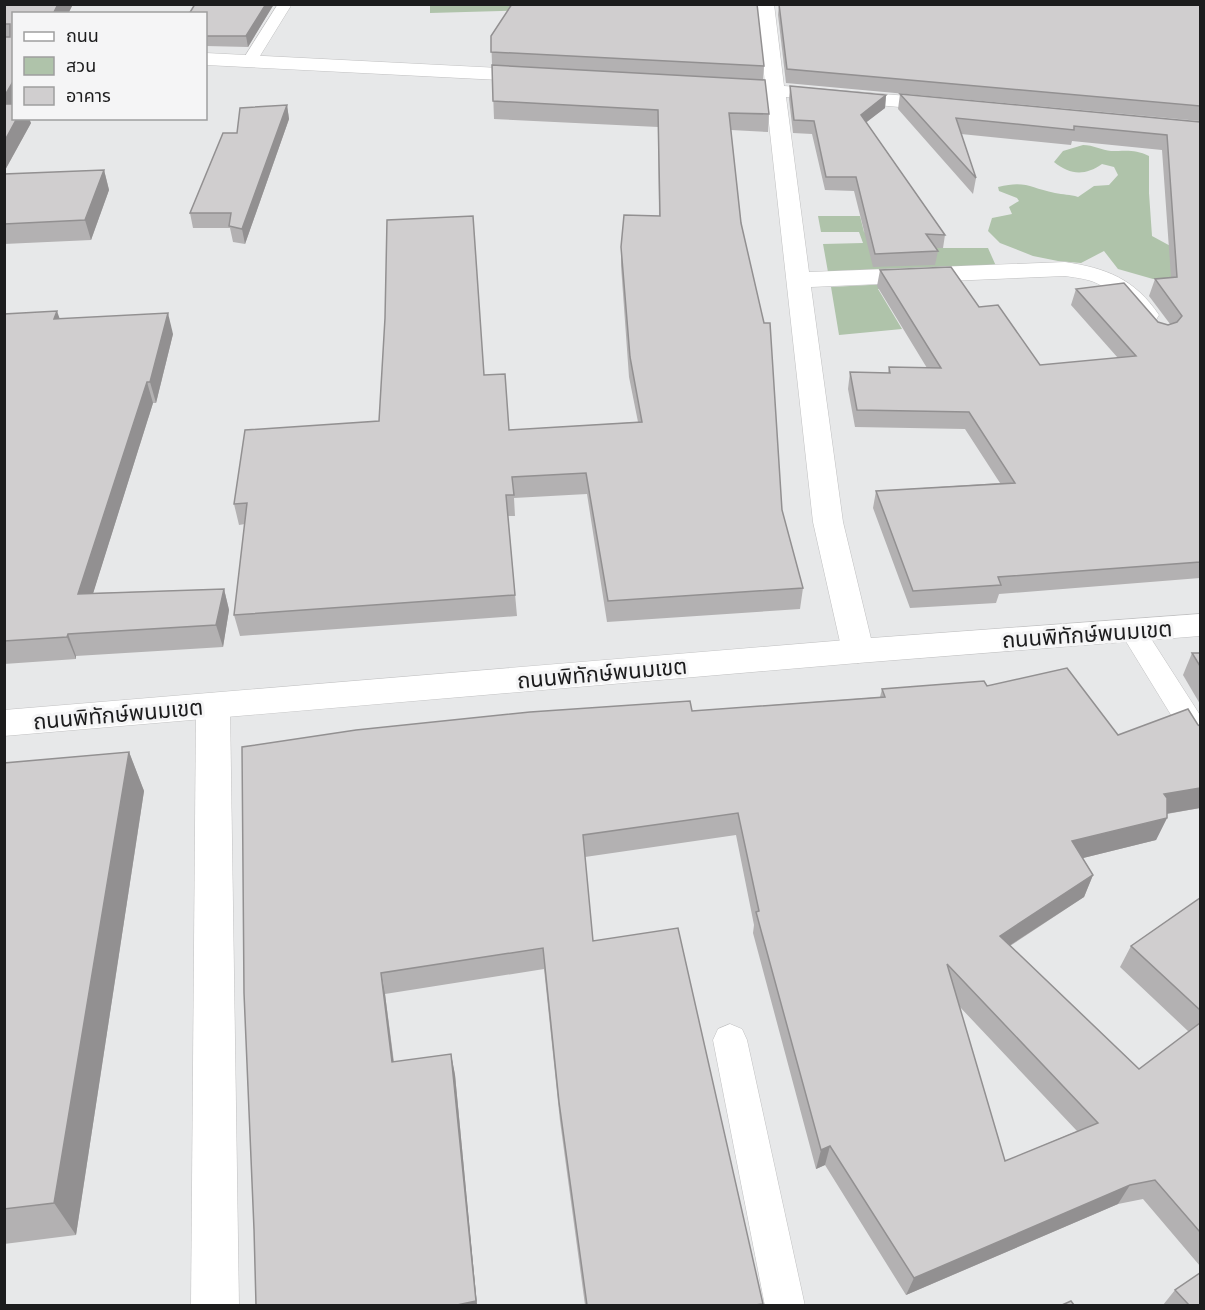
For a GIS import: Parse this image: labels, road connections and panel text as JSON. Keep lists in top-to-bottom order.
{
  "streets": {
    "street": ["ถนนพิทักษ์พนมเขต"]
  },
  "legend": ["ถนน", "สวน", "อาคาร"]
}
